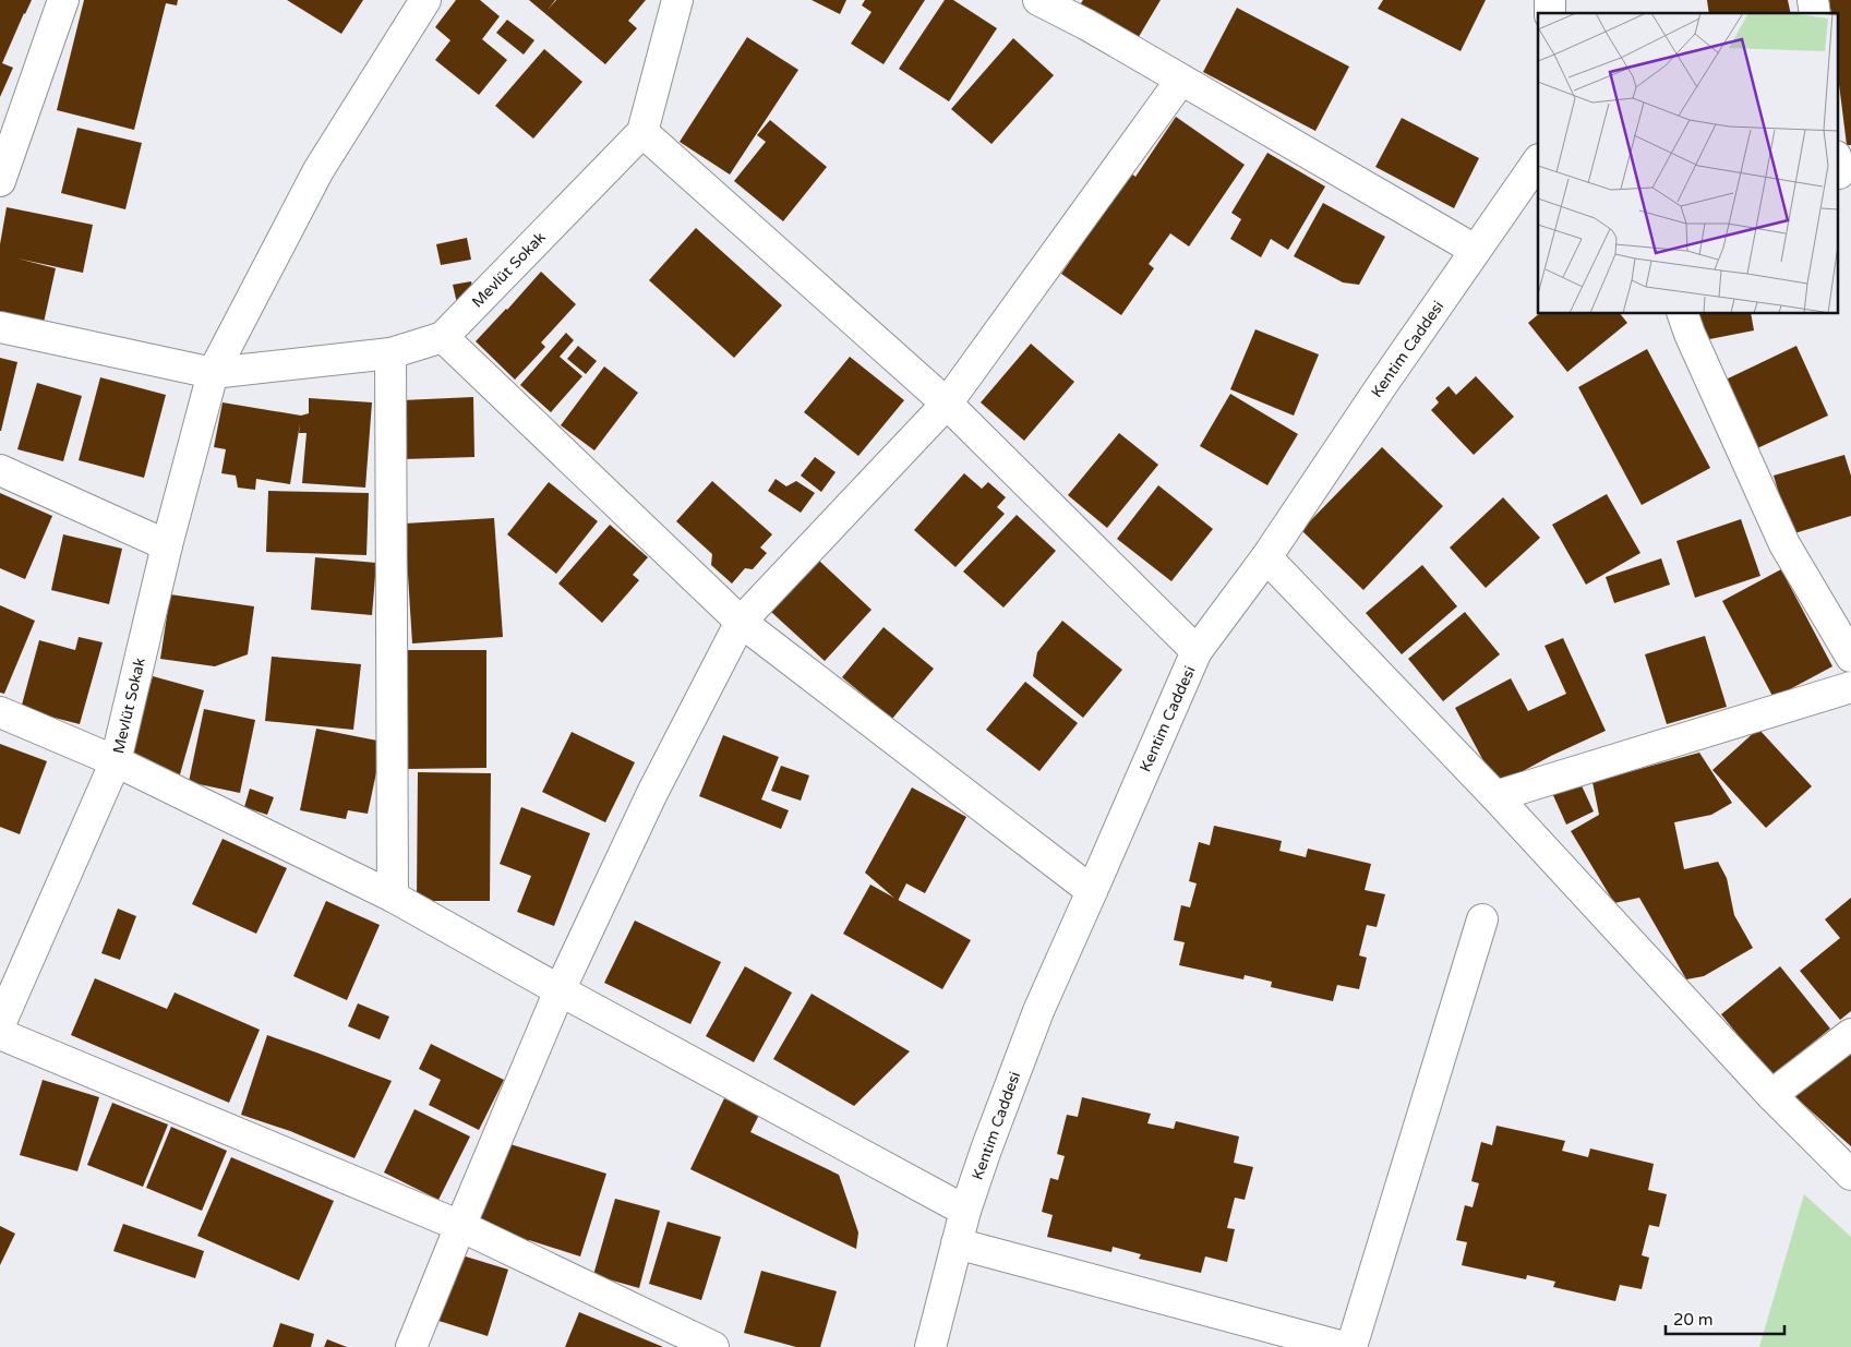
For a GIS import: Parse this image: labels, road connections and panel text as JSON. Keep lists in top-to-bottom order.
{
  "streets": {
    "street": ["Mevlüt Sokak", "Kentim Caddesi"]
  },
  "scale_bar": "20 m"
}
